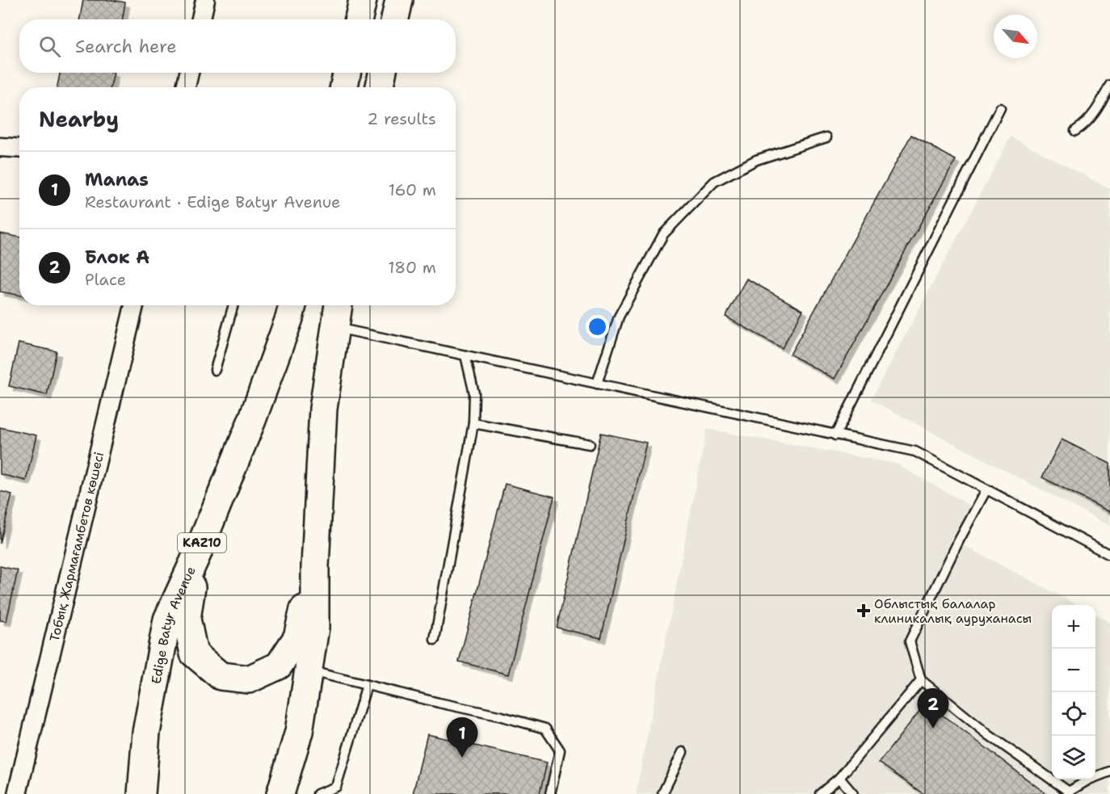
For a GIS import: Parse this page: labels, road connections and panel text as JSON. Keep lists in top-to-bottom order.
{
  "streets": {
    "main road": ["KAZ10", "Edige Batyr Avenue"],
    "street": ["Тобық Жармағамбетов көшесі"]
  },
  "places": {
    "health": ["Облыстық балалар клиникалық ауруханасы"]
  },
  "north": "bottom right",
  "page": {
    "search": "Search here",
    "heading": ["Nearby", "2 results"],
    "list": [
      {
        "mark": "1",
        "name": "Manas",
        "note": "Restaurant · Edige Batyr Avenue",
        "value": "160 m"
      },
      {
        "mark": "2",
        "name": "Блок А",
        "note": "Place",
        "value": "180 m"
      }
    ],
    "map_buttons": ["+", "−"],
    "pins": ["2", "1"]
  }
}
